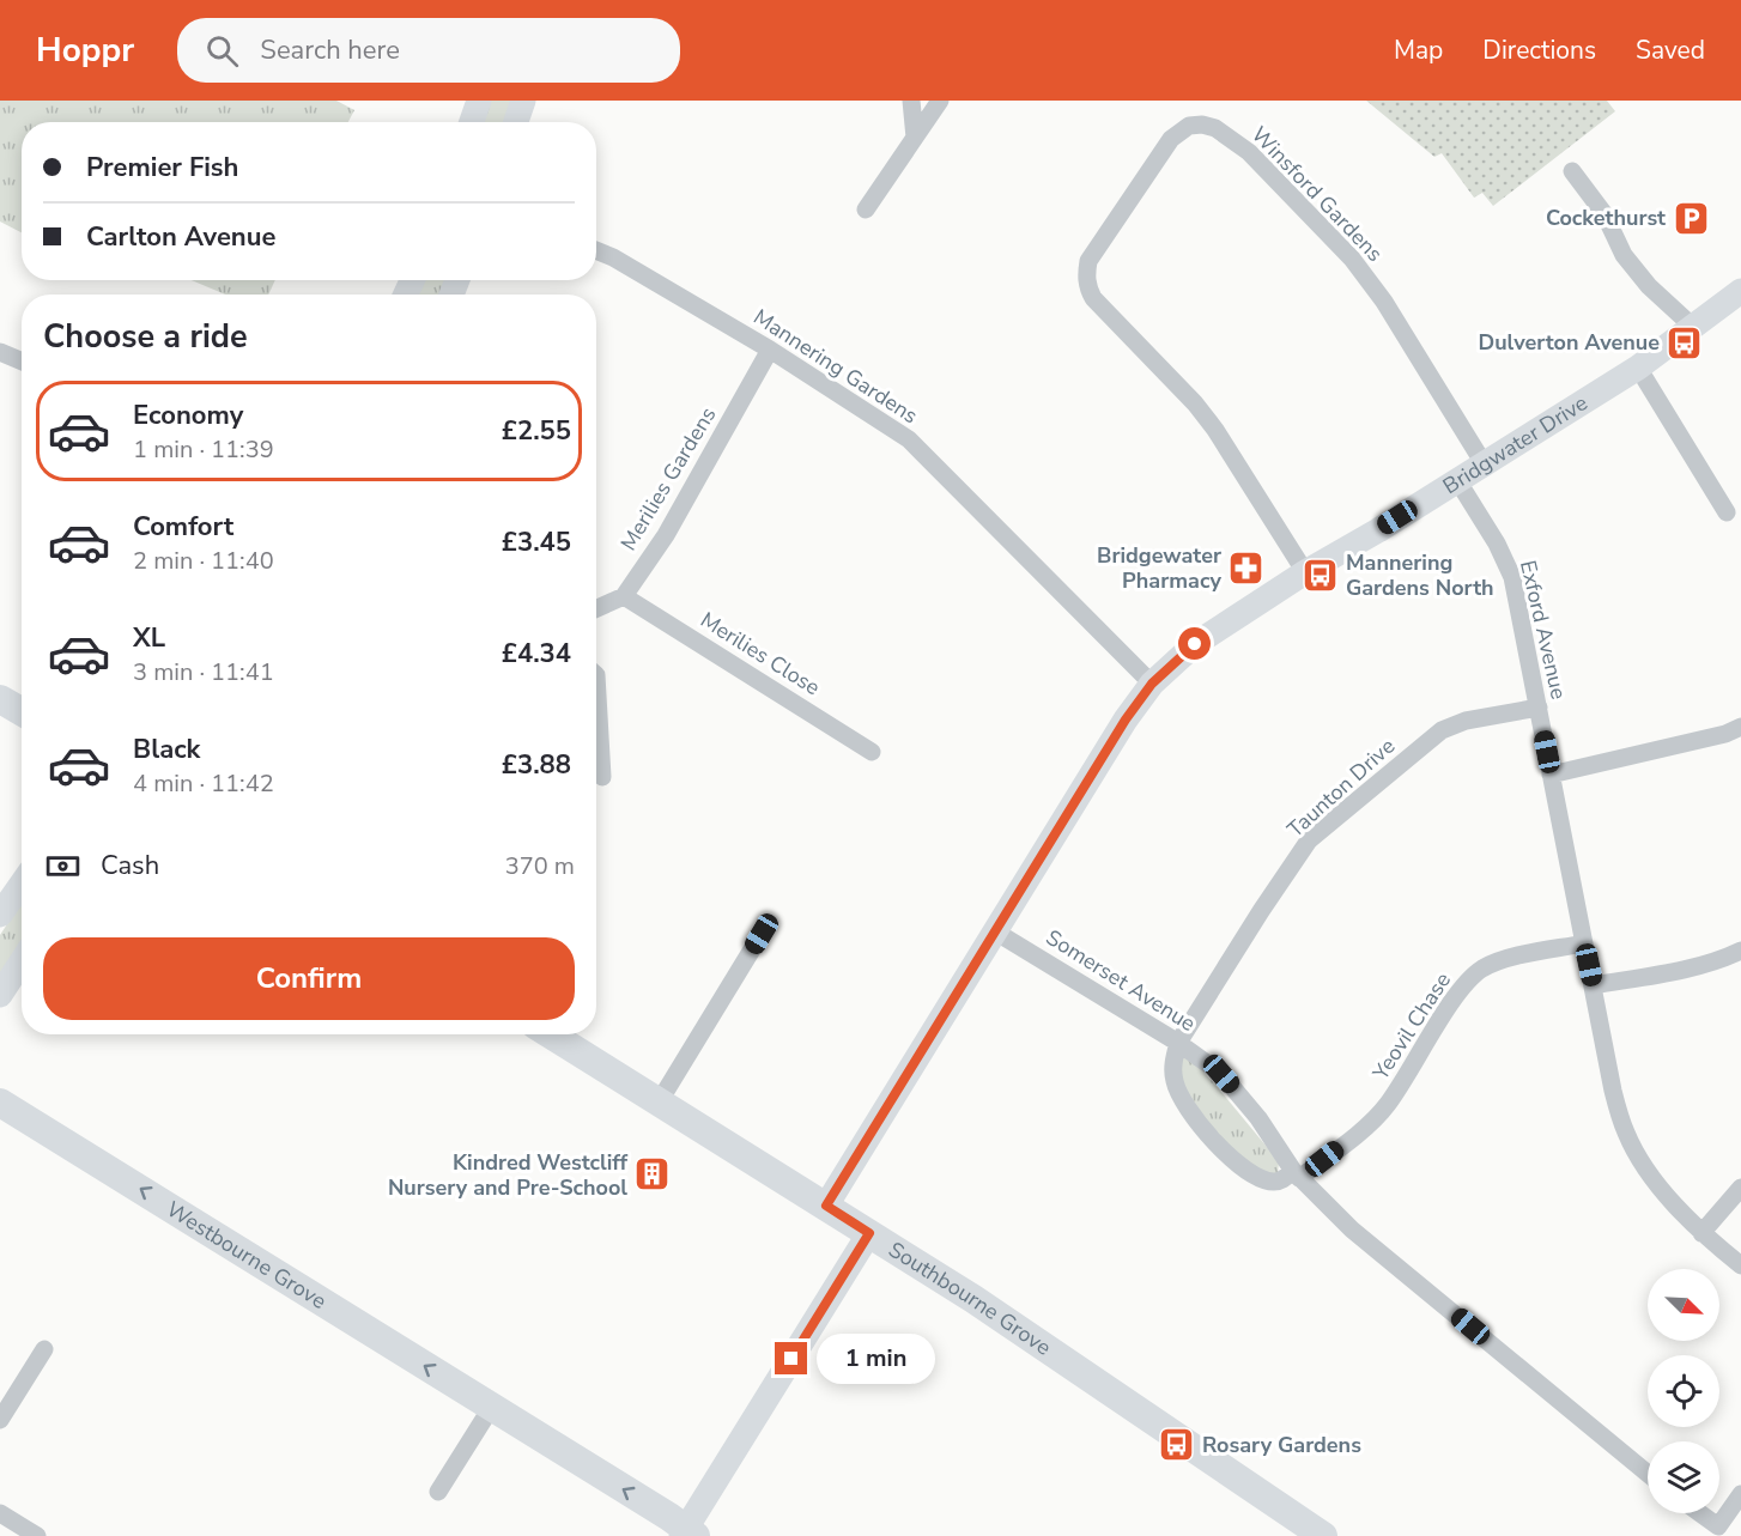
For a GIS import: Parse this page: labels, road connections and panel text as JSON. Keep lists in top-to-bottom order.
{
  "streets": {
    "main road": ["Westbourne Grove", "Southbourne Grove"],
    "street": [
      "Winsford Gardens",
      "Mannering Gardens",
      "Bridgwater Drive",
      "Merilies Gardens",
      "Exford Avenue",
      "Merilies Close",
      "Taunton Drive",
      "Somerset Avenue",
      "Yeovil Chase"
    ]
  },
  "crossings": [
    ["Winsford Gardens", "Bridgwater Drive"],
    ["Mannering Gardens", "Bridgwater Drive"],
    ["Mannering Gardens", "Merilies Gardens"],
    ["Bridgwater Drive", "Exford Avenue"],
    ["Bridgwater Drive", "Somerset Avenue"],
    ["Bridgwater Drive", "Southbourne Grove"],
    ["Merilies Gardens", "Merilies Close"],
    ["Exford Avenue", "Taunton Drive"],
    ["Exford Avenue", "Yeovil Chase"],
    ["Taunton Drive", "Somerset Avenue"],
    ["Somerset Avenue", "Yeovil Chase"]
  ],
  "one_way": ["Westbourne Grove"],
  "places": {
    "parking": ["Cockethurst"],
    "bus stop": ["Dulverton Avenue", "Mannering Gardens North", "Rosary Gardens"],
    "pharmacy": ["Bridgewater Pharmacy"],
    "building": ["Kindred Westcliff Nursery and Pre-School"]
  },
  "north": "bottom right",
  "page": {
    "header": "Hoppr",
    "search": "Search here",
    "nav": ["Map", "Directions", "Saved"],
    "banner": ["Premier Fish", "Carlton Avenue"],
    "heading": "Choose a ride",
    "list": [
      {
        "name": "Economy",
        "note": "1 min · 11:39",
        "value": "£2.55"
      },
      {
        "name": "Comfort",
        "note": "2 min · 11:40",
        "value": "£3.45"
      },
      {
        "name": "XL",
        "note": "3 min · 11:41",
        "value": "£4.34"
      },
      {
        "name": "Black",
        "note": "4 min · 11:42",
        "value": "£3.88"
      }
    ],
    "pay": ["Cash", "370 m"],
    "buttons": "Confirm",
    "bubble": "1 min"
  }
}
